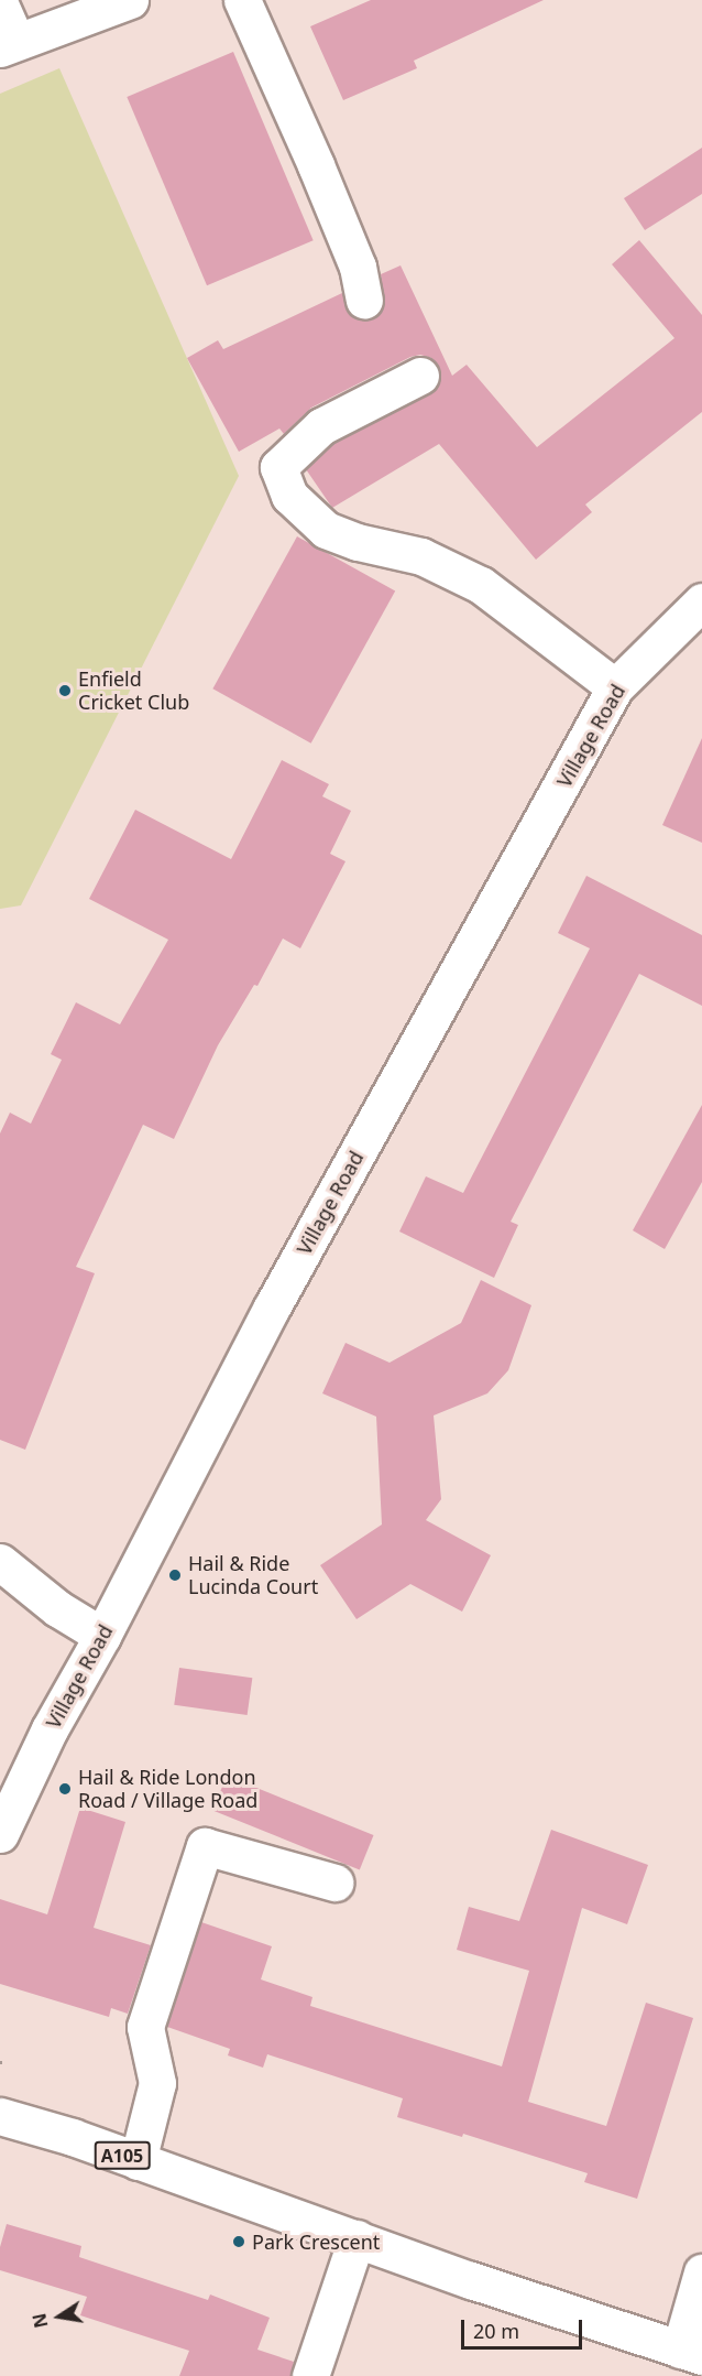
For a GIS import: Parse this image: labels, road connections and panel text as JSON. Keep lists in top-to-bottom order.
{
  "streets": {
    "street": ["Village Road", "A105"]
  },
  "places": [
    "Enfield Cricket Club",
    "Hail & Ride Lucinda Court",
    "Hail & Ride London Road / Village Road",
    "Park Crescent"
  ],
  "scale_bar": "20 m",
  "north": "left"
}
